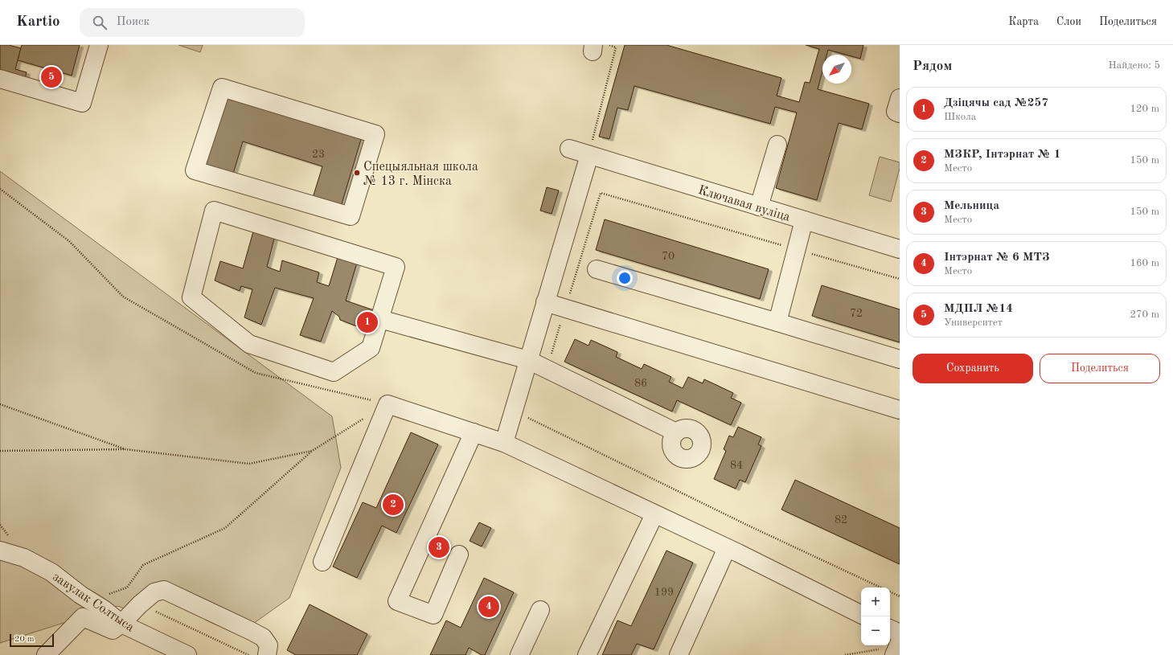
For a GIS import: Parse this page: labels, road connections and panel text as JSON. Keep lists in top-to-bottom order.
{
  "streets": {
    "street": ["Ключавая вуліца", "завулак Солтыса"]
  },
  "places": ["Спецыяльная школа № 13 г. Мінска"],
  "house_numbers": [
    "23",
    "70",
    "72",
    "86",
    "84",
    "82",
    "199"
  ],
  "scale_bar": "20 m",
  "north": "bottom left",
  "page": {
    "header": "Kartio",
    "search": "Поиск",
    "nav": ["Карта", "Слои", "Поделиться"],
    "heading": ["Рядом", "Найдено: 5"],
    "pins": [
      "5",
      "1",
      "2",
      "3",
      "4"
    ],
    "list": [
      {
        "mark": "1",
        "name": "Дзіцячы сад №257",
        "note": "Школа",
        "value": "120 m"
      },
      {
        "mark": "2",
        "name": "МЗКР, Інтэрнат № 1",
        "note": "Место",
        "value": "150 m"
      },
      {
        "mark": "3",
        "name": "Мельница",
        "note": "Место",
        "value": "150 m"
      },
      {
        "mark": "4",
        "name": "Інтэрнат № 6 МТЗ",
        "note": "Место",
        "value": "160 m"
      },
      {
        "mark": "5",
        "name": "МДПЛ №14",
        "note": "Университет",
        "value": "270 m"
      }
    ],
    "buttons": ["Сохранить", "Поделиться"],
    "map_buttons": ["+", "−"],
    "scale": "20 m"
  }
}
